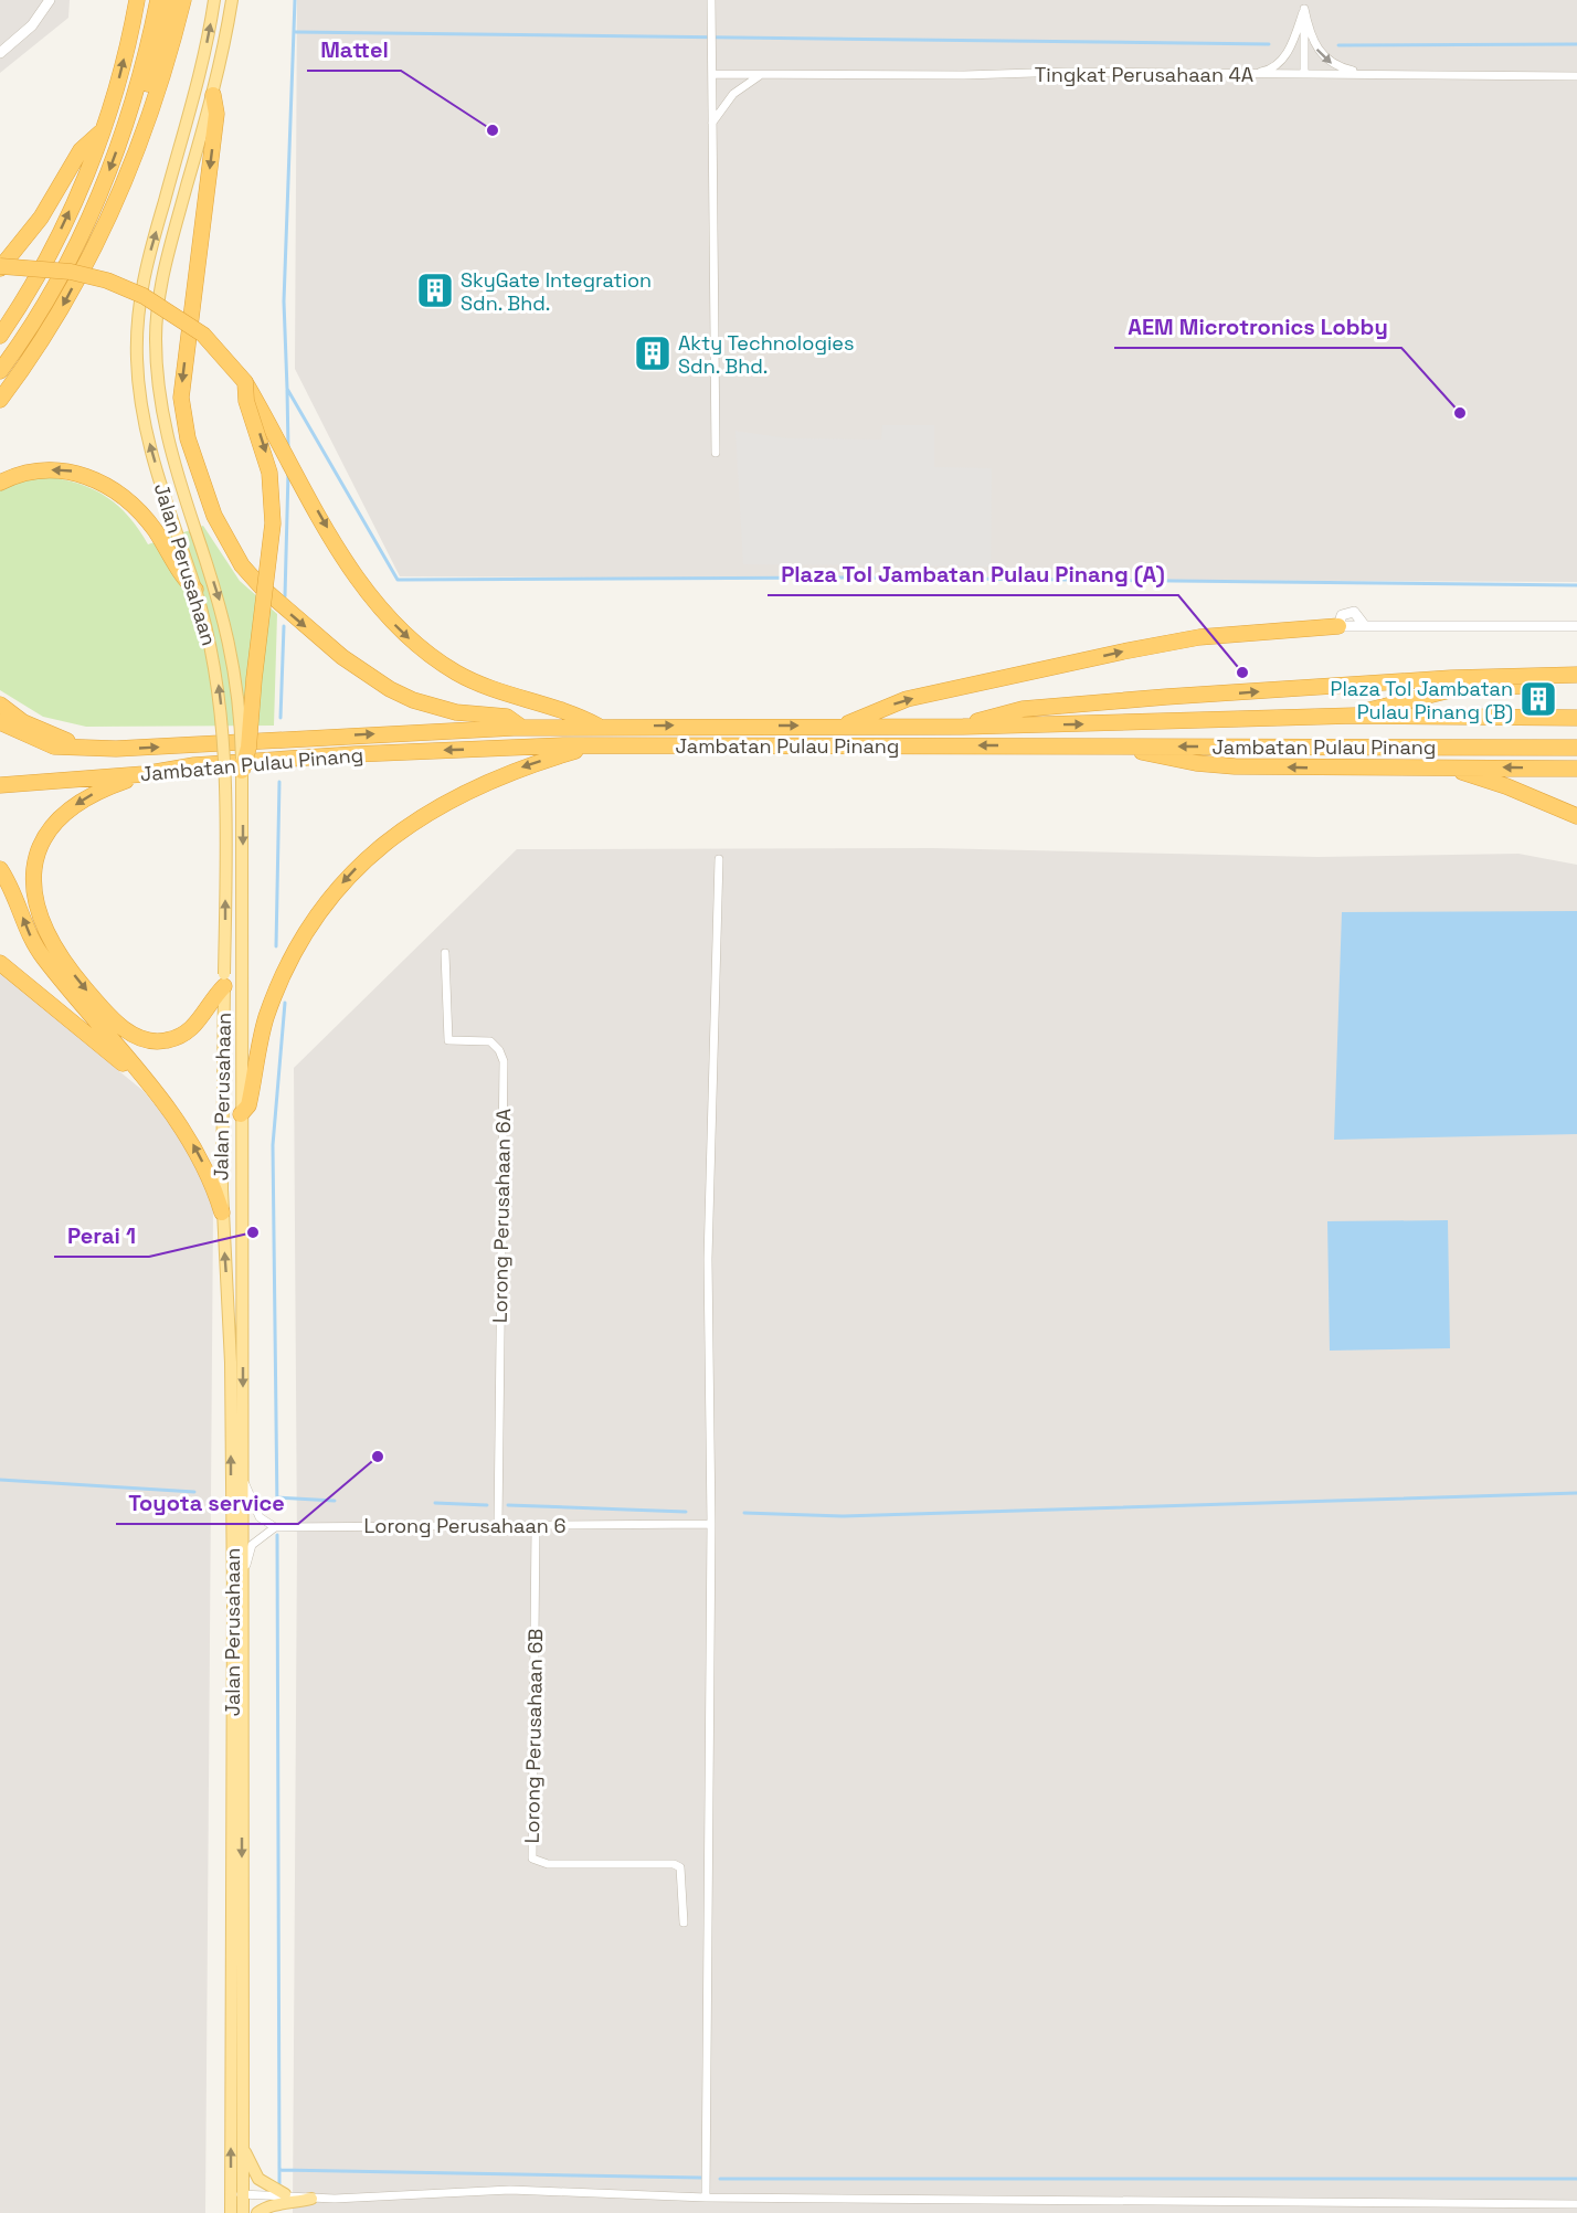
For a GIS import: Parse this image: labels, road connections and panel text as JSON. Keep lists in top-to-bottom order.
{
  "streets": {
    "highway": ["Jambatan Pulau Pinang"],
    "main road": ["Jalan Perusahaan"],
    "street": [
      "Tingkat Perusahaan 4A",
      "Lorong Perusahaan 6A",
      "Lorong Perusahaan 6",
      "Lorong Perusahaan 6B"
    ]
  },
  "crossings": [
    ["Lorong Perusahaan 6A", "Lorong Perusahaan 6"],
    ["Lorong Perusahaan 6", "Lorong Perusahaan 6B"]
  ],
  "places": {
    "other": [
      "Mattel",
      "AEM Microtronics Lobby",
      "Plaza Tol Jambatan Pulau Pinang (A)",
      "Perai 1",
      "Toyota service"
    ],
    "building": ["SkyGate Integration Sdn. Bhd.", "Akty Technologies Sdn. Bhd.", "Plaza Tol Jambatan Pulau Pinang (B)"]
  }
}
